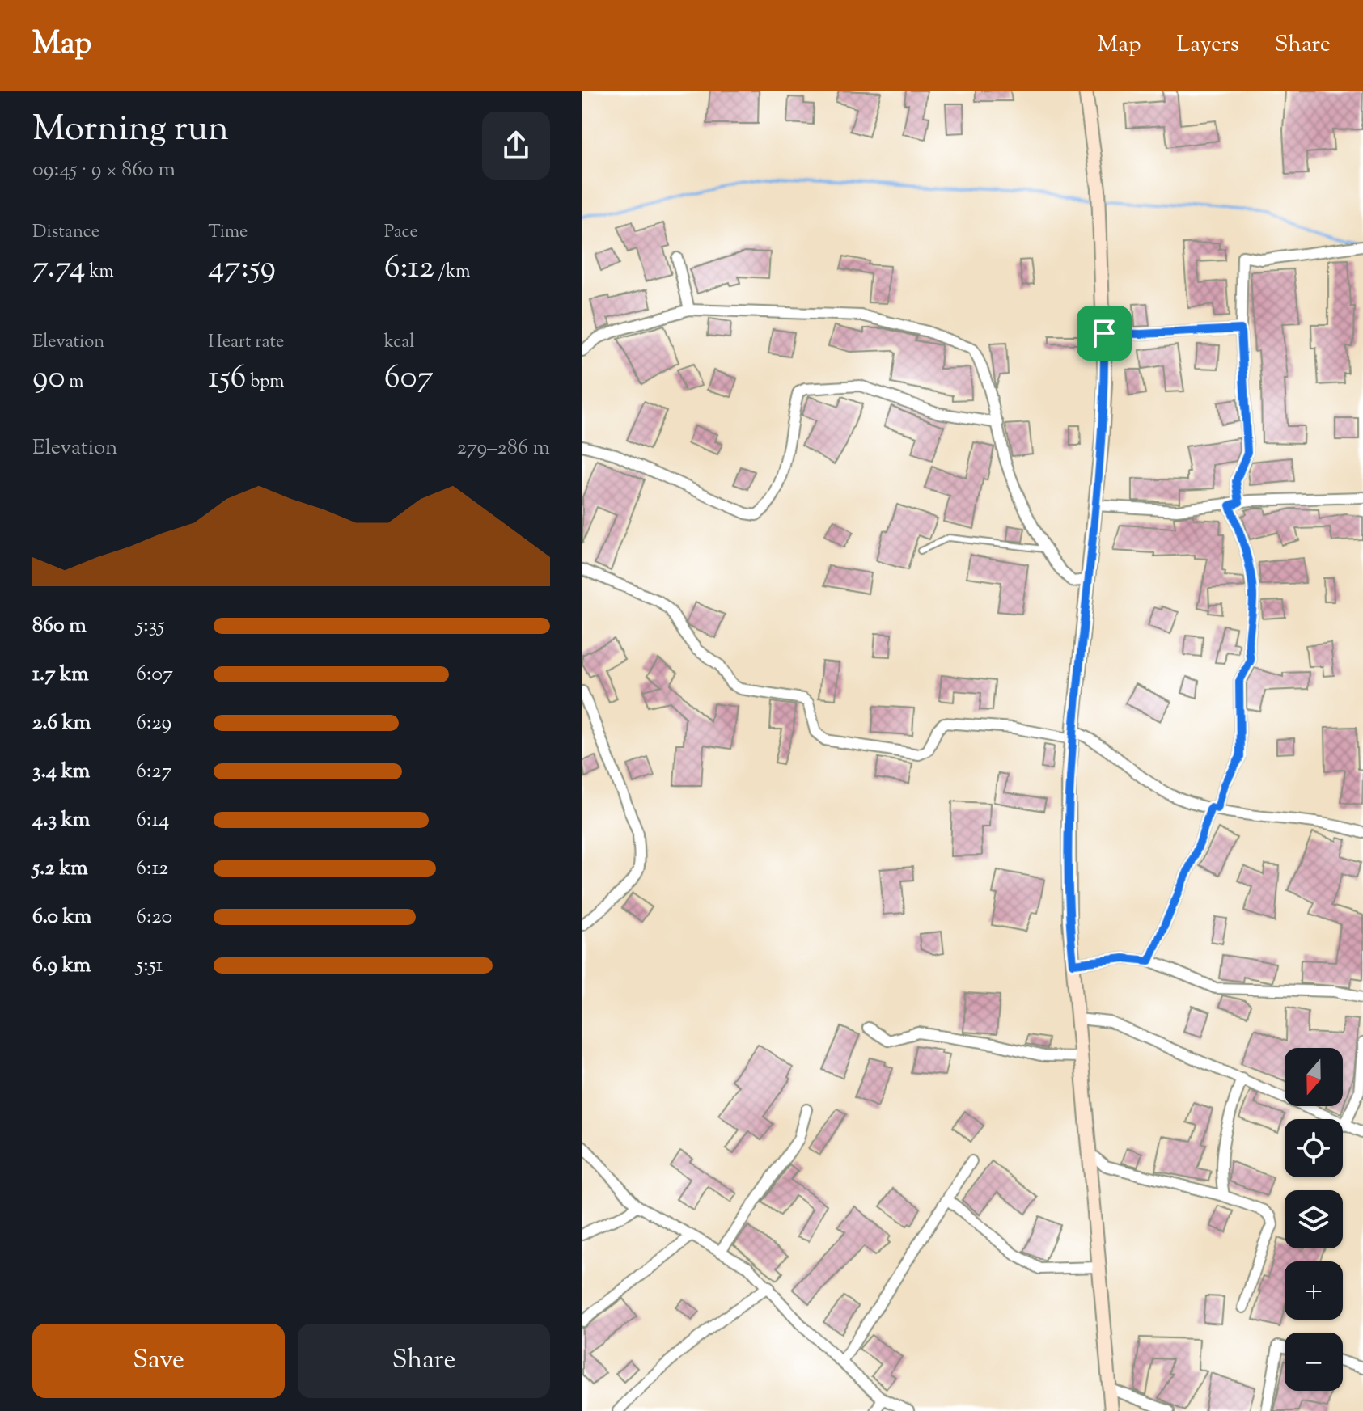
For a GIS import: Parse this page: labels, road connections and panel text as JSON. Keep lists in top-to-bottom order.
{
  "north": "bottom",
  "page": {
    "header": "Map",
    "nav": ["Map", "Layers", "Share"],
    "heading": ["Morning run", "09:45 · 9 × 860 m"],
    "stats": [
      ["Distance", "7.74 km"],
      ["Time", "47:59"],
      ["Pace", "6:12 /km"],
      ["Elevation", "90 m"],
      ["Heart rate", "156 bpm"],
      ["kcal", "607"]
    ],
    "chart": ["Elevation", "279–286 m"],
    "list": [
      {
        "name": "860 m",
        "note": "5:35"
      },
      {
        "name": "1.7 km",
        "note": "6:07"
      },
      {
        "name": "2.6 km",
        "note": "6:29"
      },
      {
        "name": "3.4 km",
        "note": "6:27"
      },
      {
        "name": "4.3 km",
        "note": "6:14"
      },
      {
        "name": "5.2 km",
        "note": "6:12"
      },
      {
        "name": "6.0 km",
        "note": "6:20"
      },
      {
        "name": "6.9 km",
        "note": "5:51"
      }
    ],
    "map_buttons": ["+", "−"],
    "buttons": ["Save", "Share"]
  }
}
